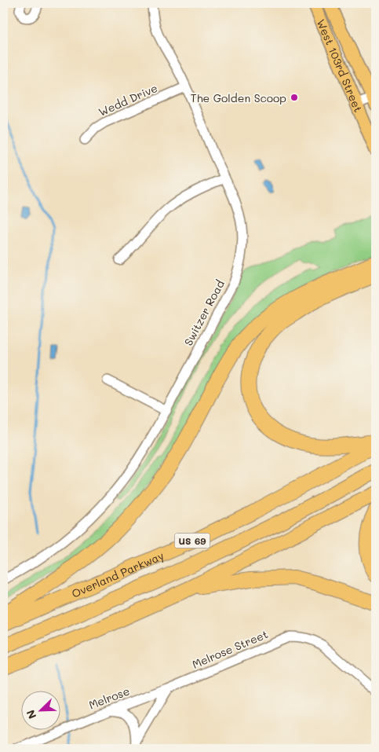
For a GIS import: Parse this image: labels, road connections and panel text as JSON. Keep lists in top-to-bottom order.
{
  "streets": {
    "highway": ["US 69", "Overland Parkway"],
    "main road": ["West 103rd Street"],
    "street": [
      "Wedd Drive",
      "Switzer Road",
      "Melrose Street",
      "Melrose"
    ]
  },
  "crossings": [
    ["Wedd Drive", "Switzer Road"],
    ["Melrose Street", "Melrose"]
  ],
  "places": ["The Golden Scoop"],
  "north": "bottom left"
}
